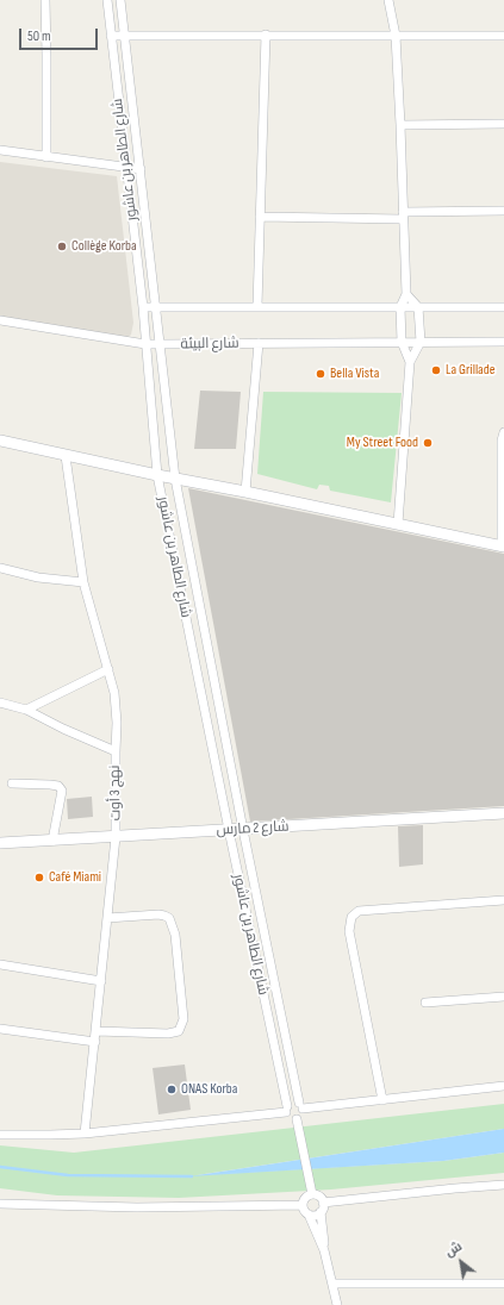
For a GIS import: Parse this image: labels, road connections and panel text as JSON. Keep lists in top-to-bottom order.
{
  "streets": {
    "street": [
      "شارع الطاهر بن عاشور",
      "شارع البيئة",
      "نهج 3 أوت",
      "شارع 2 مارس"
    ]
  },
  "crossings": [
    ["شارع الطاهر بن عاشور", "شارع البيئة"],
    ["شارع الطاهر بن عاشور", "شارع 2 مارس"],
    ["نهج 3 أوت", "شارع 2 مارس"]
  ],
  "places": [
    "Collège Korba",
    "La Grillade",
    "Bella Vista",
    "My Street Food",
    "Café Miami",
    "ONAS Korba"
  ],
  "scale_bar": "50 m",
  "north": "top left"
}
